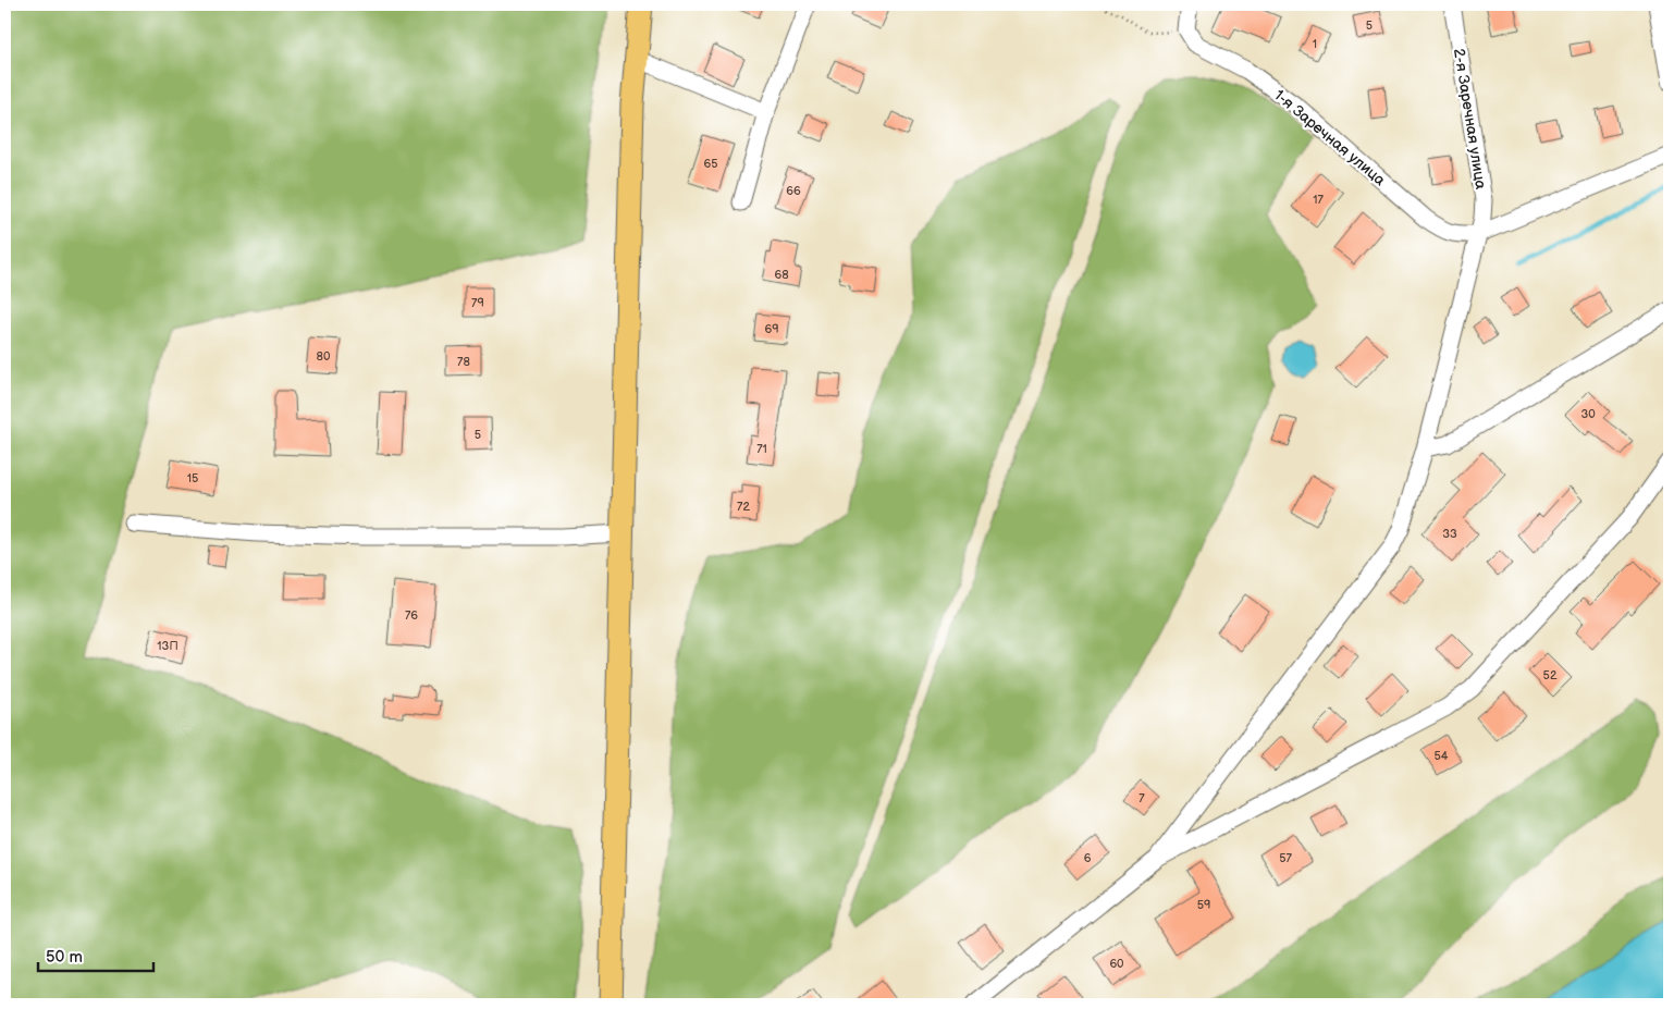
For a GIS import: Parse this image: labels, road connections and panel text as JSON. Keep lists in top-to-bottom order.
{
  "streets": {
    "street": ["2-я Заречная улица", "1-я Заречная улица"]
  },
  "crossings": [
    ["2-я Заречная улица", "1-я Заречная улица"]
  ],
  "house_numbers": [
    "5",
    "1",
    "65",
    "66",
    "17",
    "68",
    "79",
    "69",
    "80",
    "78",
    "30",
    "5",
    "71",
    "15",
    "72",
    "33",
    "76",
    "13П",
    "52",
    "54",
    "7",
    "6",
    "57",
    "59",
    "60"
  ],
  "scale_bar": "50 m"
}
